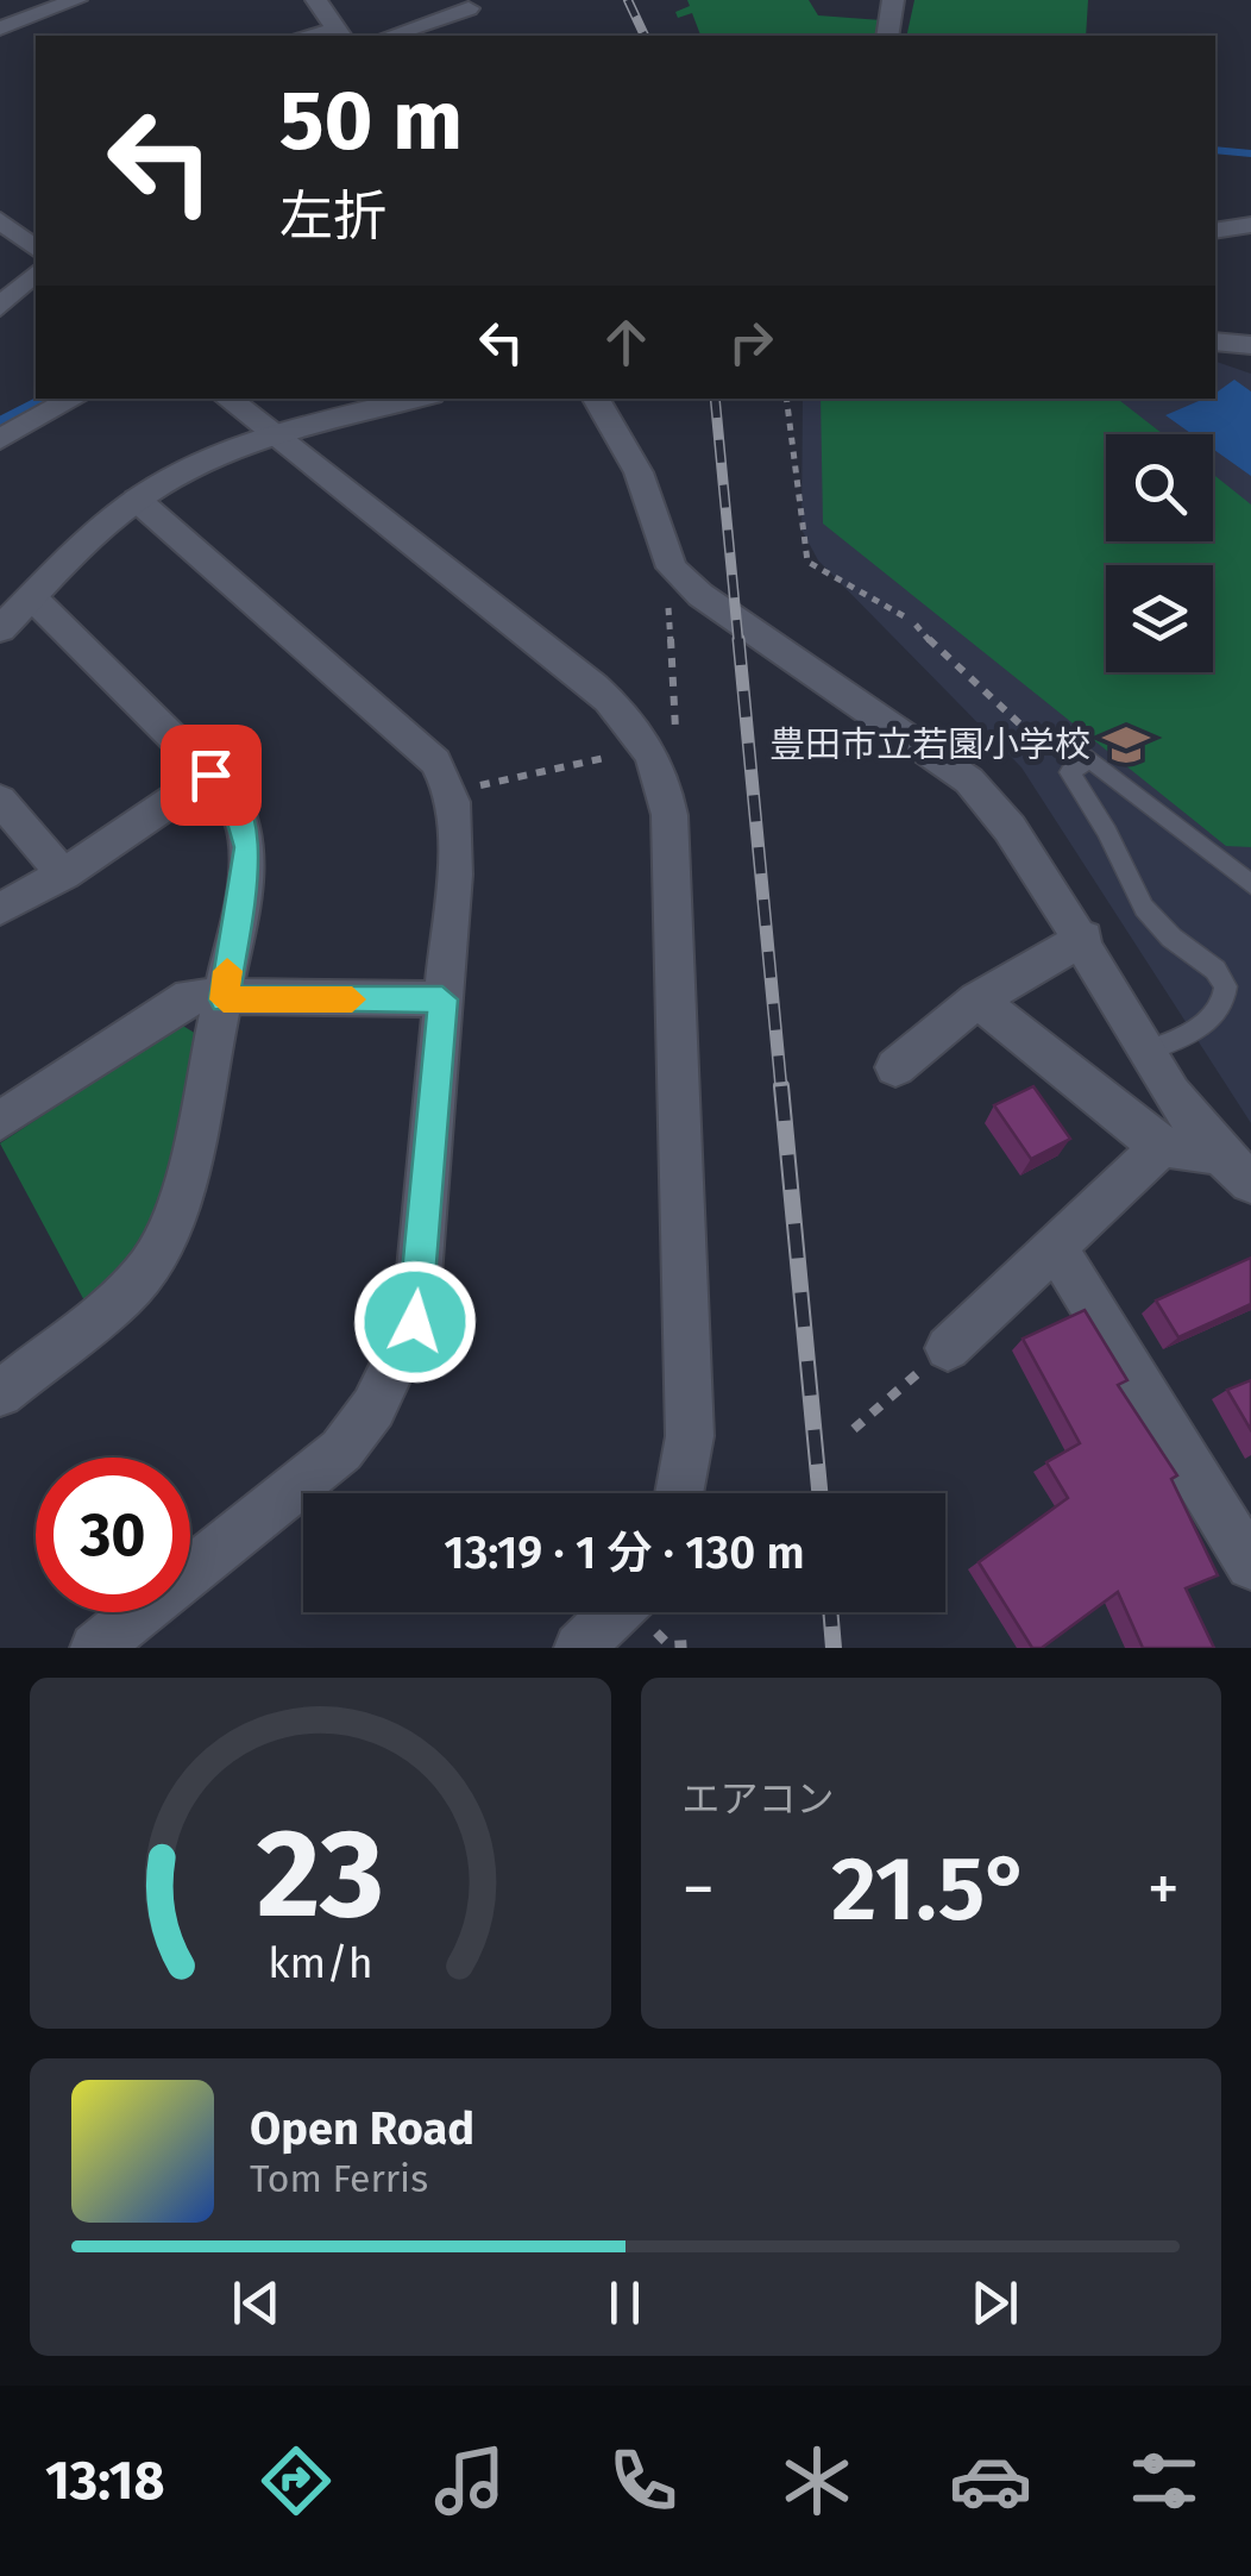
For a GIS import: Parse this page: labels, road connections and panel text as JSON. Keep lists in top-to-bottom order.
{
  "places": {
    "school or university": ["豊田市立若園小学校"]
  },
  "page": {
    "turn": ["50 m", "左折"],
    "limit": "30",
    "trip": "13:19 · 1 分 · 130 m",
    "tile": "エアコン",
    "heat": ["−", "21.5°", "+"],
    "song": ["Open Road", "Tom Ferris"],
    "tabs": "13:18",
    "gauge": ["23", "km/h"]
  }
}
